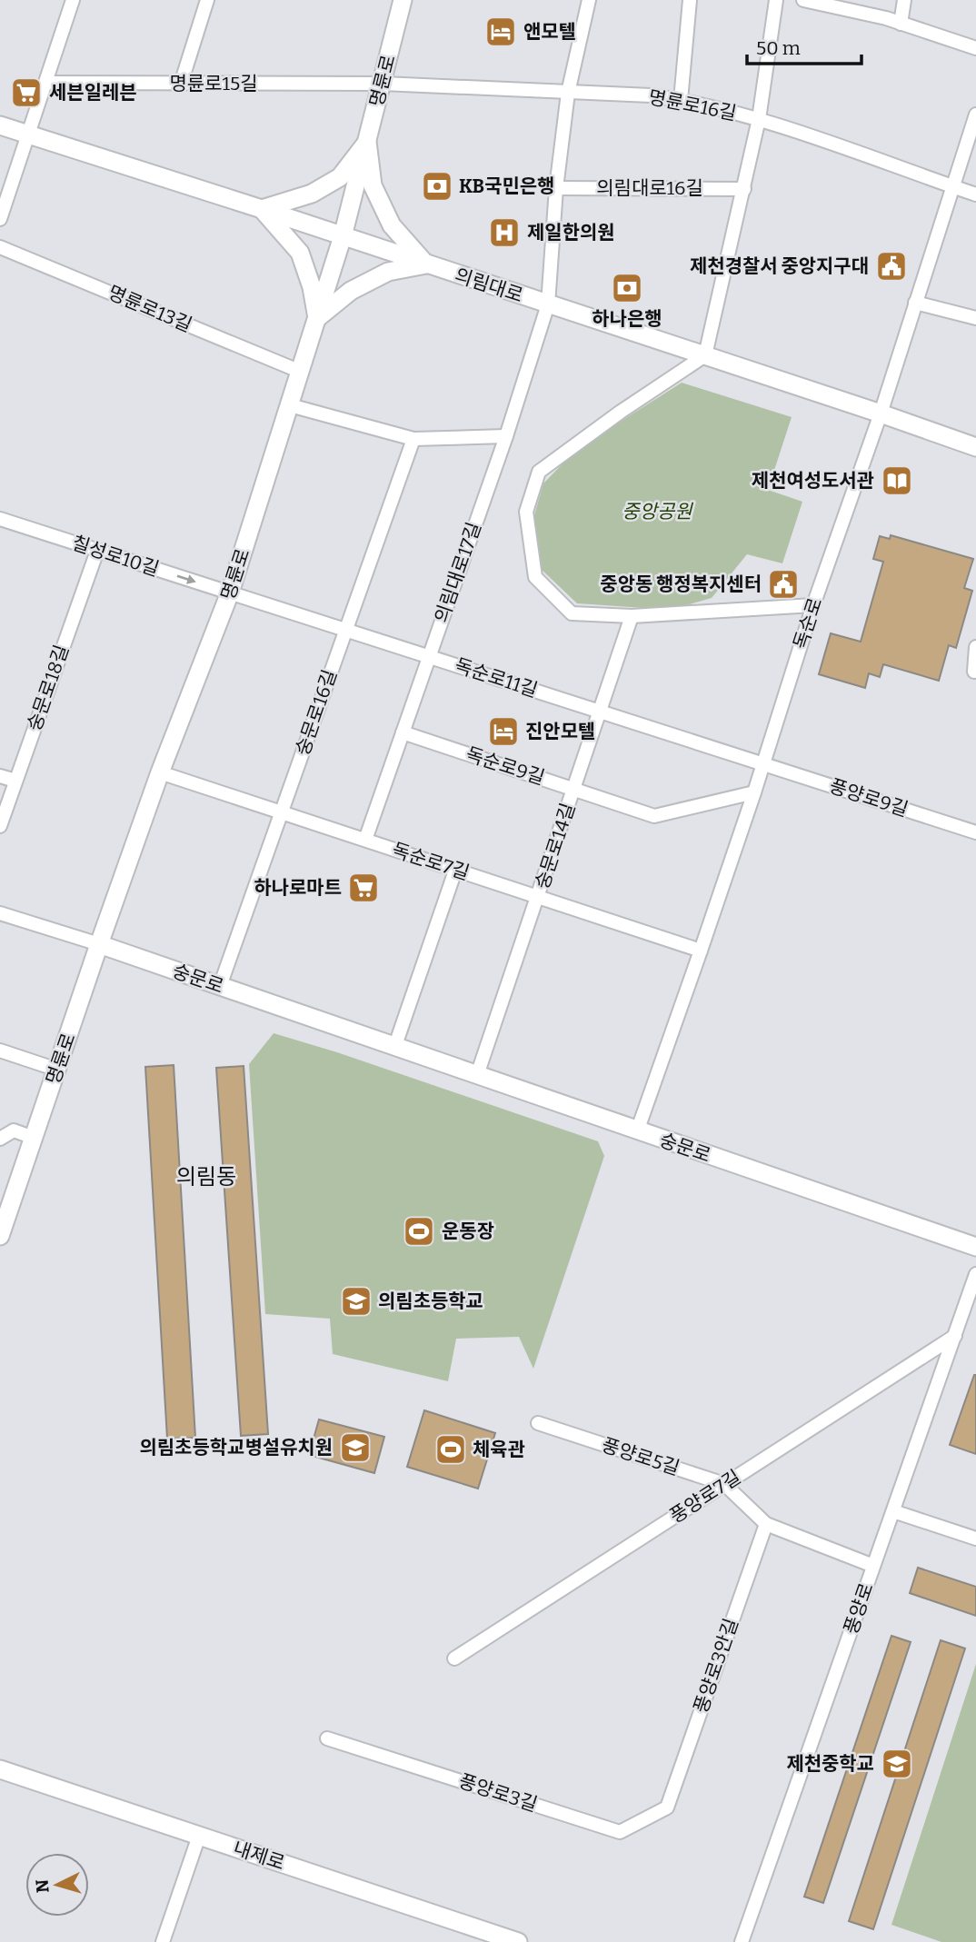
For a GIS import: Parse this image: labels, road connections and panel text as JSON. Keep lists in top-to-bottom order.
{
  "streets": {
    "street": [
      "명륜로",
      "명륜로15길",
      "명륜로16길",
      "의림대로16길",
      "의림대로",
      "명륜로13길",
      "칠성로10길",
      "의림대로17길",
      "독순로",
      "독순로11길",
      "숭문로18길",
      "숭문로16길",
      "독순로9길",
      "풍양로9길",
      "숭문로14길",
      "독순로7길",
      "숭문로",
      "풍양로5길",
      "풍양로7길",
      "풍양로",
      "풍양로3안길",
      "풍양로3길",
      "내제로"
    ]
  },
  "crossings": [
    ["명륜로", "명륜로15길"],
    ["명륜로", "명륜로16길"],
    ["명륜로", "의림대로"],
    ["명륜로", "명륜로13길"],
    ["명륜로", "칠성로10길"],
    ["명륜로", "독순로11길"],
    ["명륜로", "독순로7길"],
    ["명륜로", "숭문로"],
    ["명륜로15길", "명륜로16길"],
    ["명륜로16길", "의림대로17길"],
    ["명륜로16길", "독순로"],
    ["의림대로16길", "의림대로17길"],
    ["의림대로", "의림대로17길"],
    ["의림대로", "독순로"],
    ["칠성로10길", "독순로11길"],
    ["칠성로10길", "숭문로18길"],
    ["의림대로17길", "독순로11길"],
    ["의림대로17길", "독순로9길"],
    ["의림대로17길", "독순로7길"],
    ["독순로", "독순로11길"],
    ["독순로", "독순로9길"],
    ["독순로", "풍양로9길"],
    ["독순로", "독순로7길"],
    ["독순로", "숭문로"],
    ["독순로11길", "숭문로16길"],
    ["독순로11길", "풍양로9길"],
    ["독순로11길", "숭문로14길"],
    ["숭문로16길", "독순로7길"],
    ["숭문로16길", "숭문로"],
    ["독순로9길", "숭문로14길"],
    ["숭문로14길", "독순로7길"],
    ["숭문로14길", "숭문로"],
    ["풍양로5길", "풍양로7길"],
    ["풍양로5길", "풍양로"],
    ["풍양로5길", "풍양로3안길"],
    ["풍양로7길", "풍양로"],
    ["풍양로3안길", "풍양로3길"]
  ],
  "one_way": ["칠성로10길"],
  "districts": ["의림동"],
  "parks": ["중앙공원"],
  "places": {
    "hotel": ["앤모텔", "진안모텔"],
    "supermarket": ["세븐일레븐", "하나로마트"],
    "bank": ["KB국민은행", "하나은행"],
    "hospital": ["제일한의원"],
    "public building": ["제천경찰서 중앙지구대", "중앙동 행정복지센터"],
    "library": ["제천여성도서관"],
    "sports": ["운동장", "체육관"],
    "school or university": ["의림초등학교", "의림초등학교병설유치원", "제천중학교"]
  },
  "scale_bar": "50 m",
  "north": "left"
}
